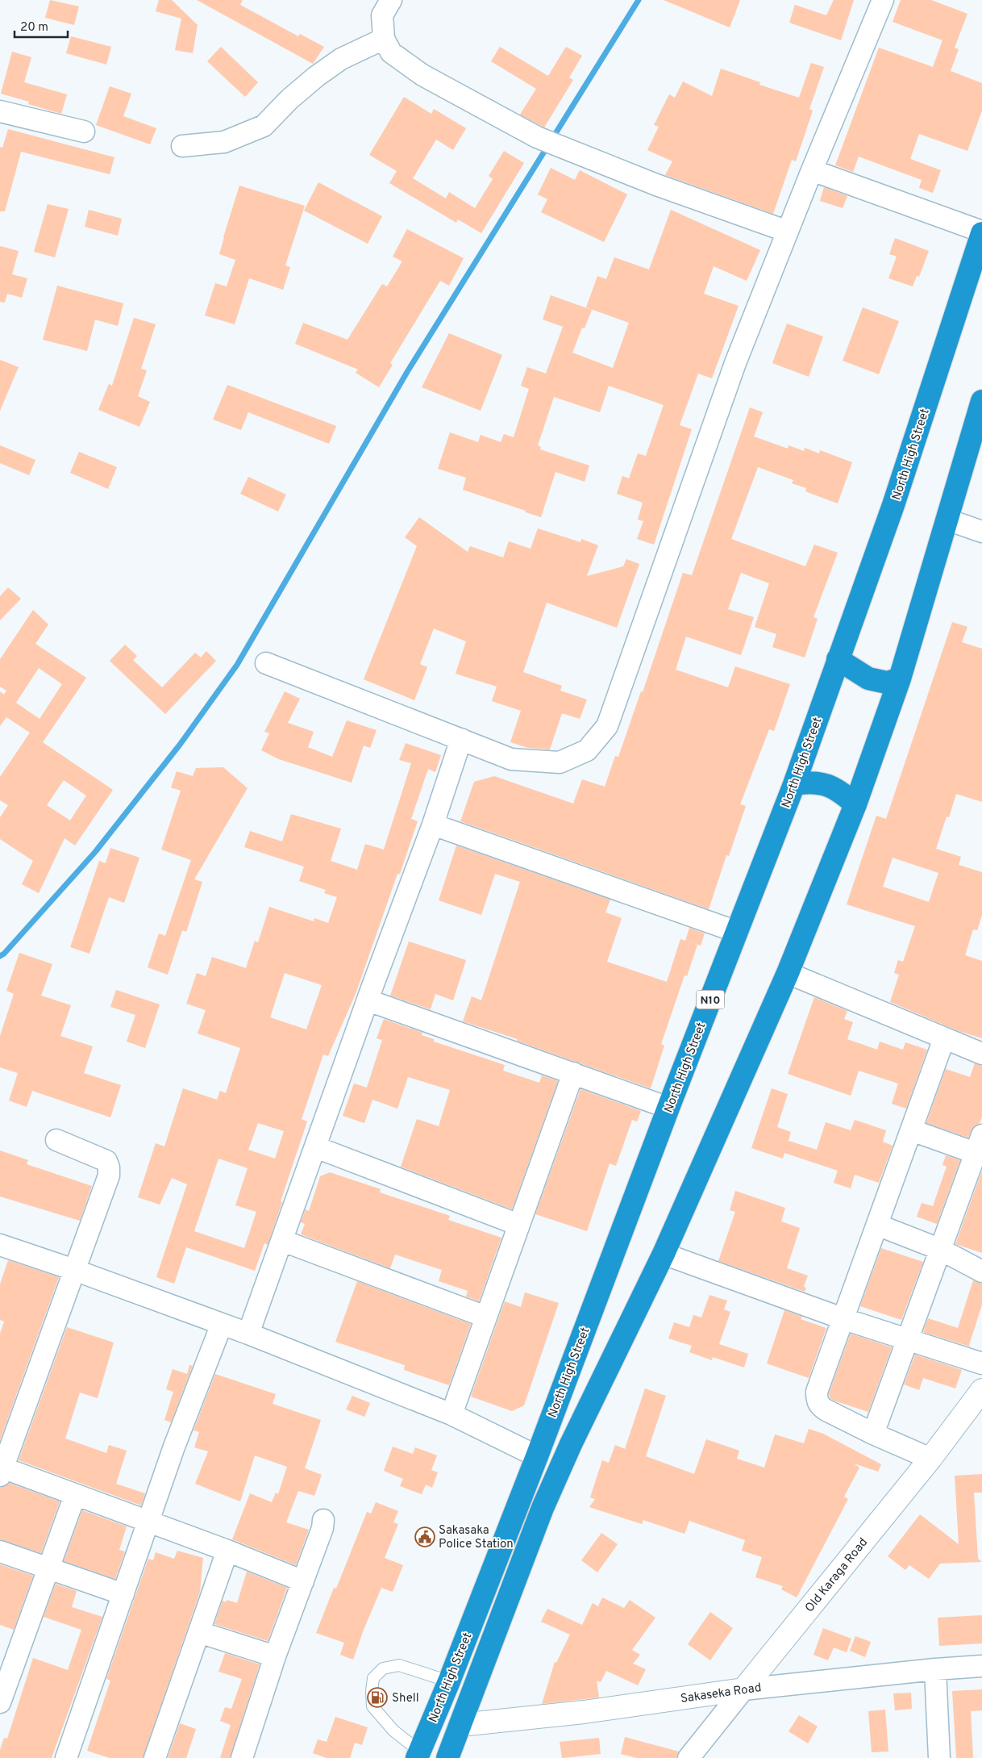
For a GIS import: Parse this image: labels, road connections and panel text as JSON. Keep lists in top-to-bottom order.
{
  "streets": {
    "highway": ["North High Street", "N10"],
    "street": ["Old Karaga Road", "Sakaseka Road"]
  },
  "crossings": [
    ["North High Street", "Sakaseka Road"],
    ["Old Karaga Road", "Sakaseka Road"]
  ],
  "places": {
    "public building": ["Sakasaka Police Station"],
    "fuel station": ["Shell"]
  },
  "scale_bar": "20 m"
}
